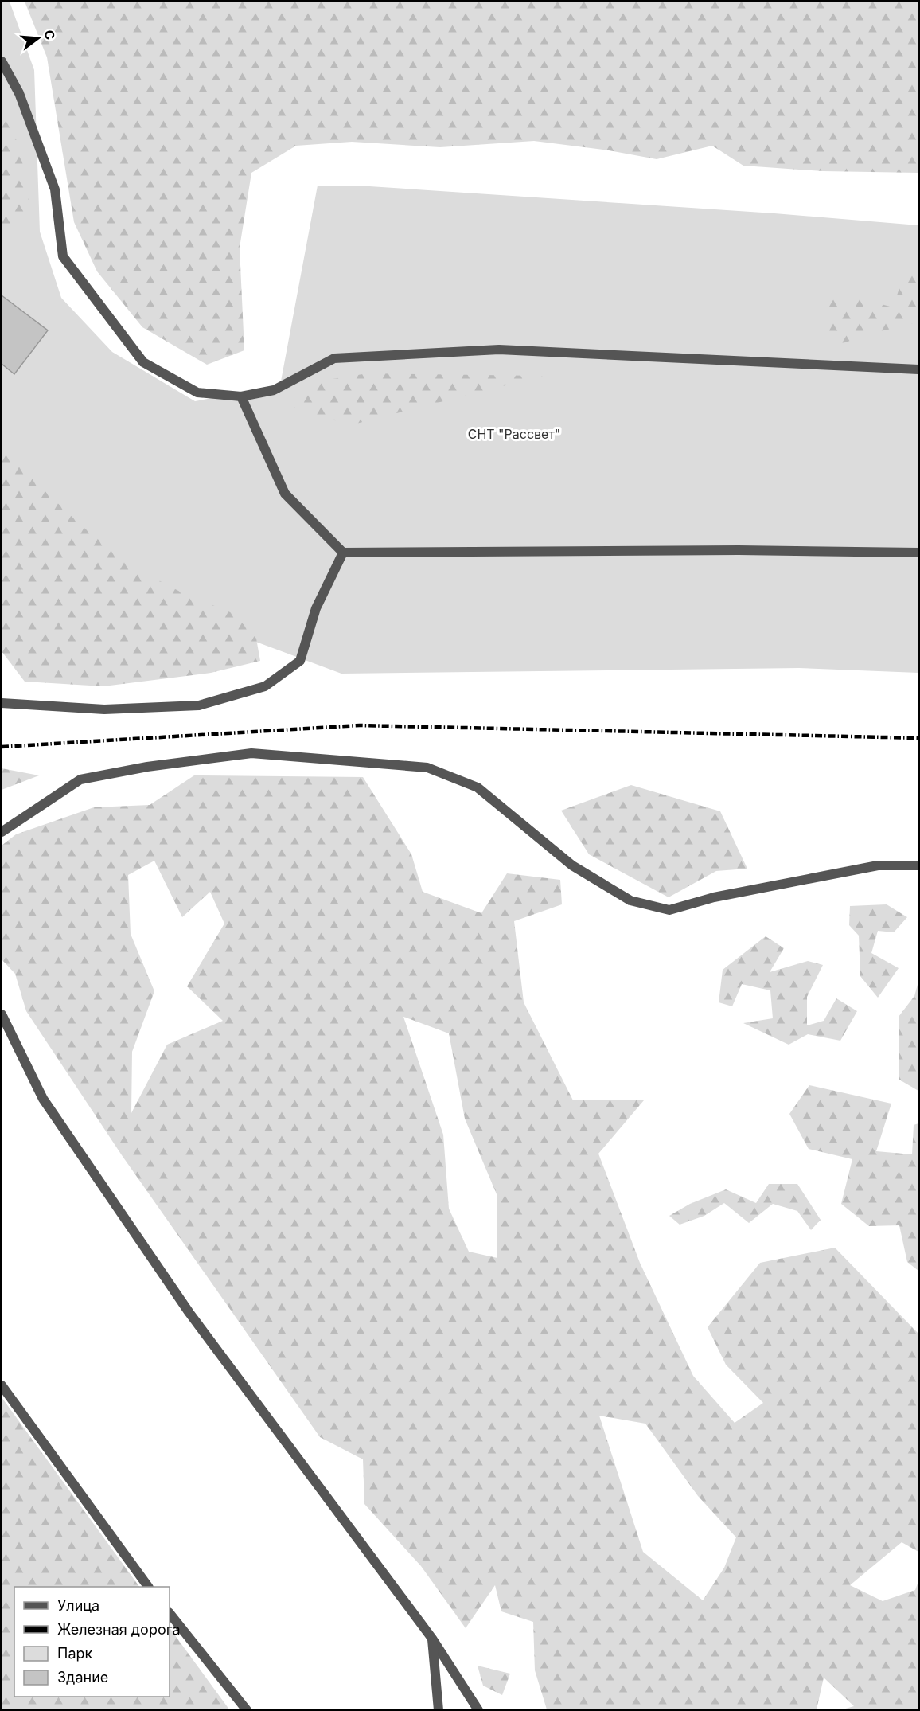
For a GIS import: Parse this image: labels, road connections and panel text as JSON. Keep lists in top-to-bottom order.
{
  "parks": ["СНТ \"Рассвет\""],
  "legend": [
    "Улица",
    "Железная дорога",
    "Парк",
    "Здание"
  ],
  "north": "right"
}
